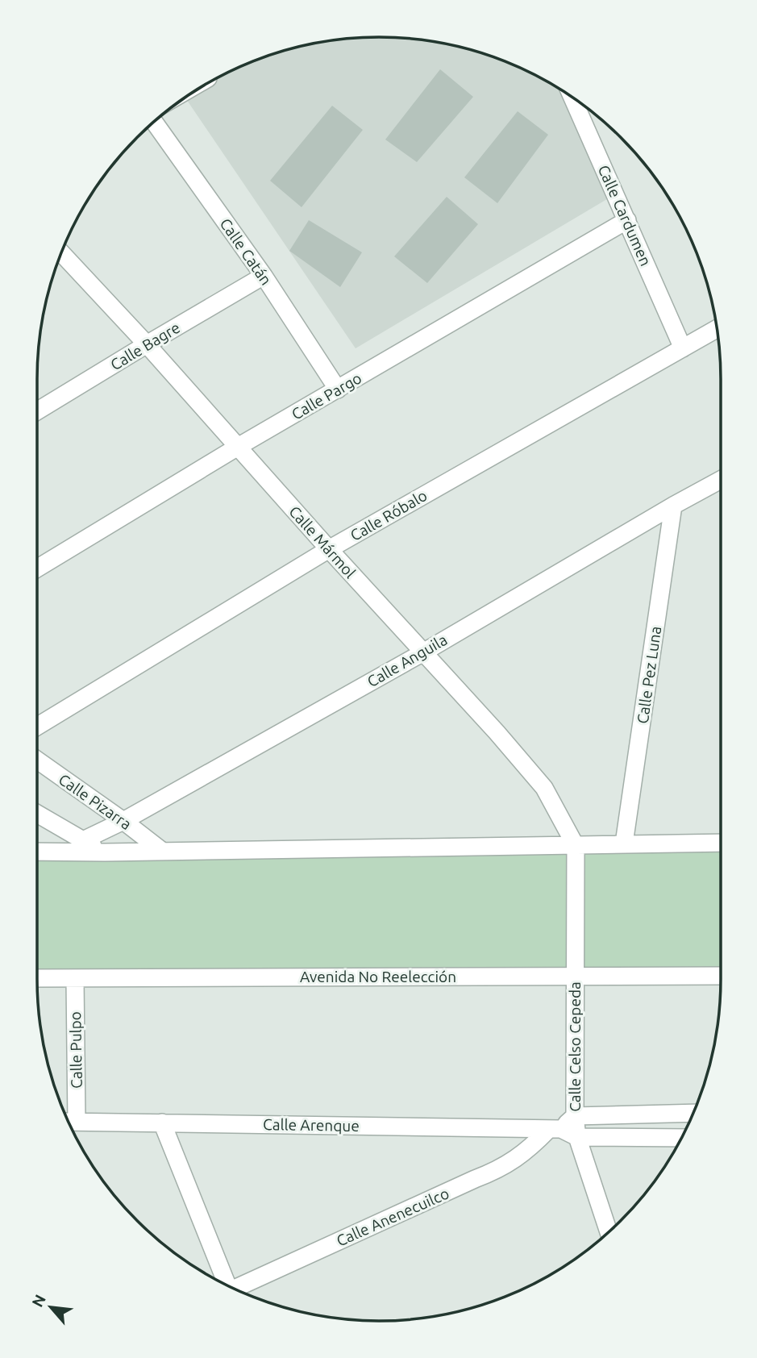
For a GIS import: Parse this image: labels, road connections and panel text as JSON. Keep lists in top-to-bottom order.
{
  "streets": {
    "street": [
      "Calle Cardumen",
      "Calle Catán",
      "Calle Bagre",
      "Calle Pargo",
      "Calle Róbalo",
      "Calle Mármol",
      "Calle Anguila",
      "Calle Pez Luna",
      "Calle Pizarra",
      "Avenida No Reelección",
      "Calle Celso Cepeda",
      "Calle Pulpo",
      "Calle Arenque",
      "Calle Anenecuilco"
    ]
  },
  "crossings": [
    ["Calle Cardumen", "Calle Pargo"],
    ["Calle Cardumen", "Calle Róbalo"],
    ["Calle Catán", "Calle Bagre"],
    ["Calle Catán", "Calle Pargo"],
    ["Calle Bagre", "Calle Mármol"],
    ["Calle Pargo", "Calle Mármol"],
    ["Calle Róbalo", "Calle Mármol"],
    ["Calle Mármol", "Calle Anguila"],
    ["Calle Mármol", "Calle Celso Cepeda"],
    ["Calle Anguila", "Calle Pez Luna"],
    ["Calle Anguila", "Calle Pizarra"],
    ["Avenida No Reelección", "Calle Celso Cepeda"],
    ["Avenida No Reelección", "Calle Pulpo"],
    ["Calle Celso Cepeda", "Calle Arenque"],
    ["Calle Pulpo", "Calle Arenque"],
    ["Calle Arenque", "Calle Anenecuilco"]
  ],
  "north": "top left"
}
